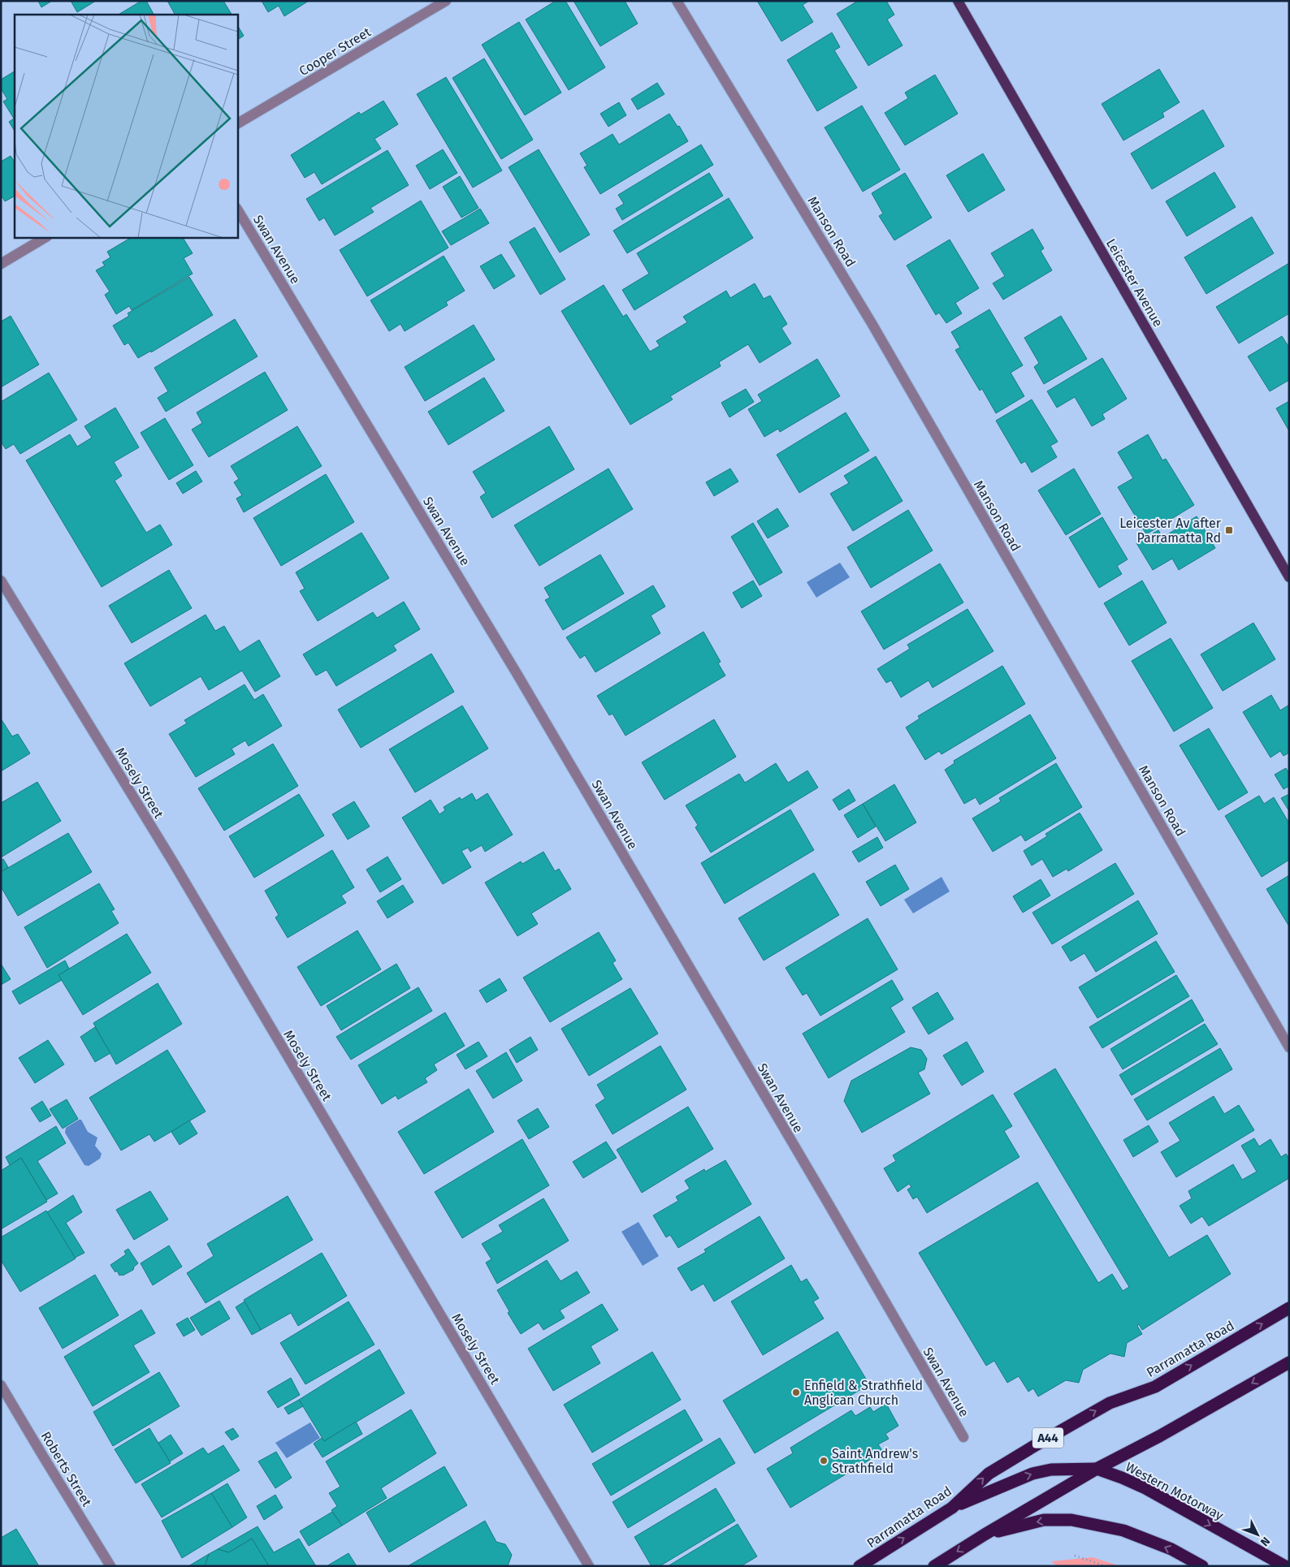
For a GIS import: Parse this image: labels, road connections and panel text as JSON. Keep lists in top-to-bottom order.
{
  "streets": {
    "highway": ["Parramatta Road", "A44", "Western Motorway"],
    "main road": ["Leicester Avenue"],
    "street": [
      "Cooper Street",
      "Manson Road",
      "Swan Avenue",
      "Mosely Street",
      "Roberts Street"
    ]
  },
  "crossings": [
    ["Parramatta Road", "Western Motorway"]
  ],
  "places": {
    "transit": ["Leicester Av after Parramatta Rd"],
    "other": ["Enfield & Strathfield Anglican Church", "Saint Andrew's Strathfield"]
  },
  "north": "bottom right"
}
